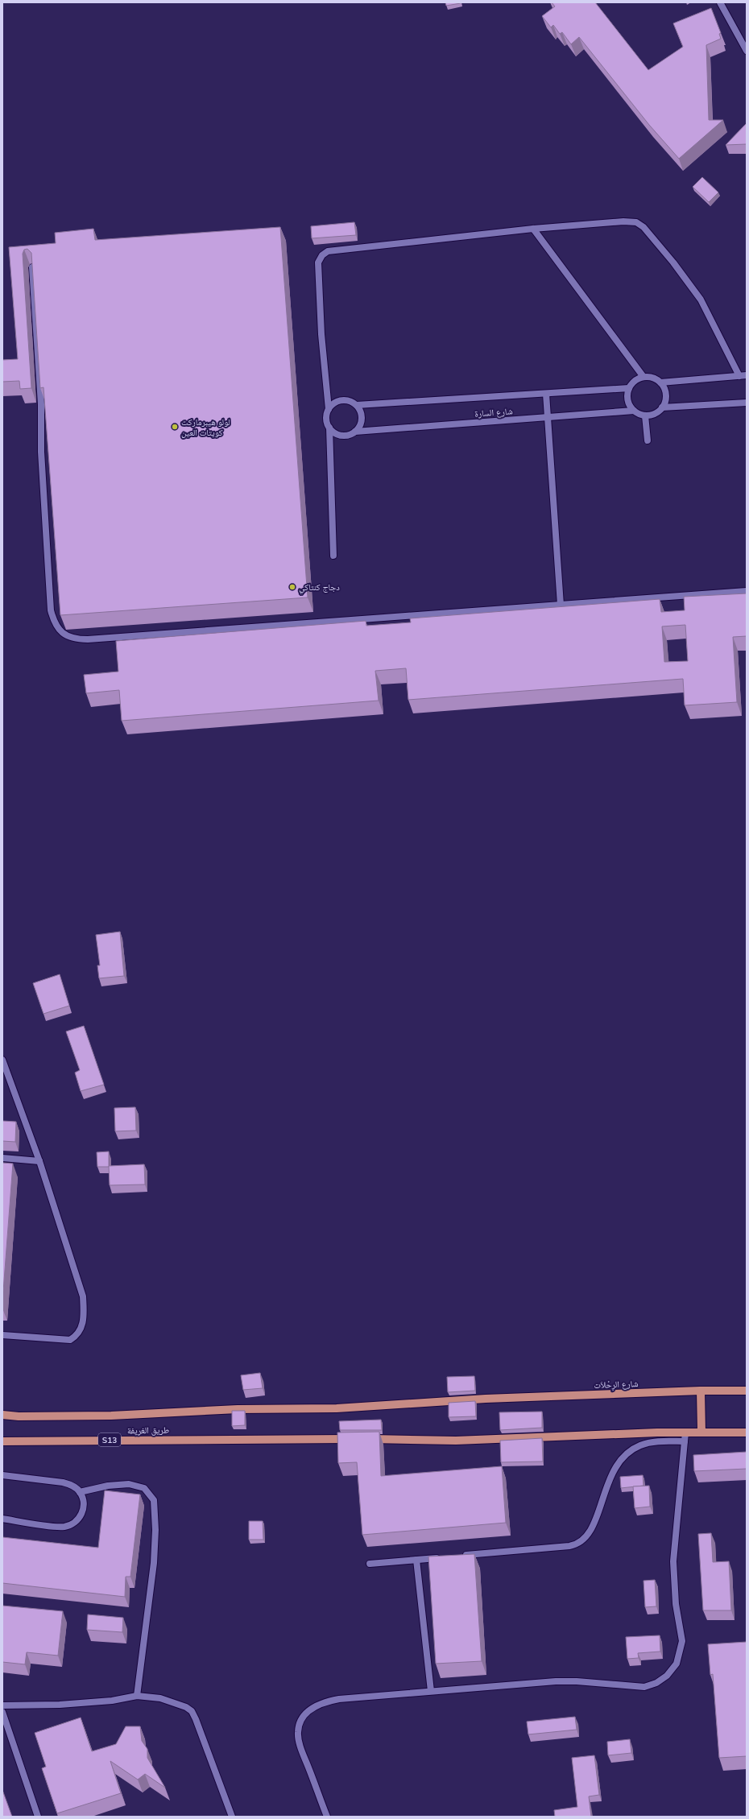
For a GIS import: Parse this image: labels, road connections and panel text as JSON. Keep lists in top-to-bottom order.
{
  "streets": {
    "main road": ["شارع الرِحْلاَت", "طريق الغريفة", "S13"],
    "street": ["شارع السارة"]
  },
  "crossings": [
    ["شارع الرِحْلاَت", "طريق الغريفة"]
  ],
  "places": ["لولو هيبرماركت كويتات العين", "دجاج كنتاكي"]
}
